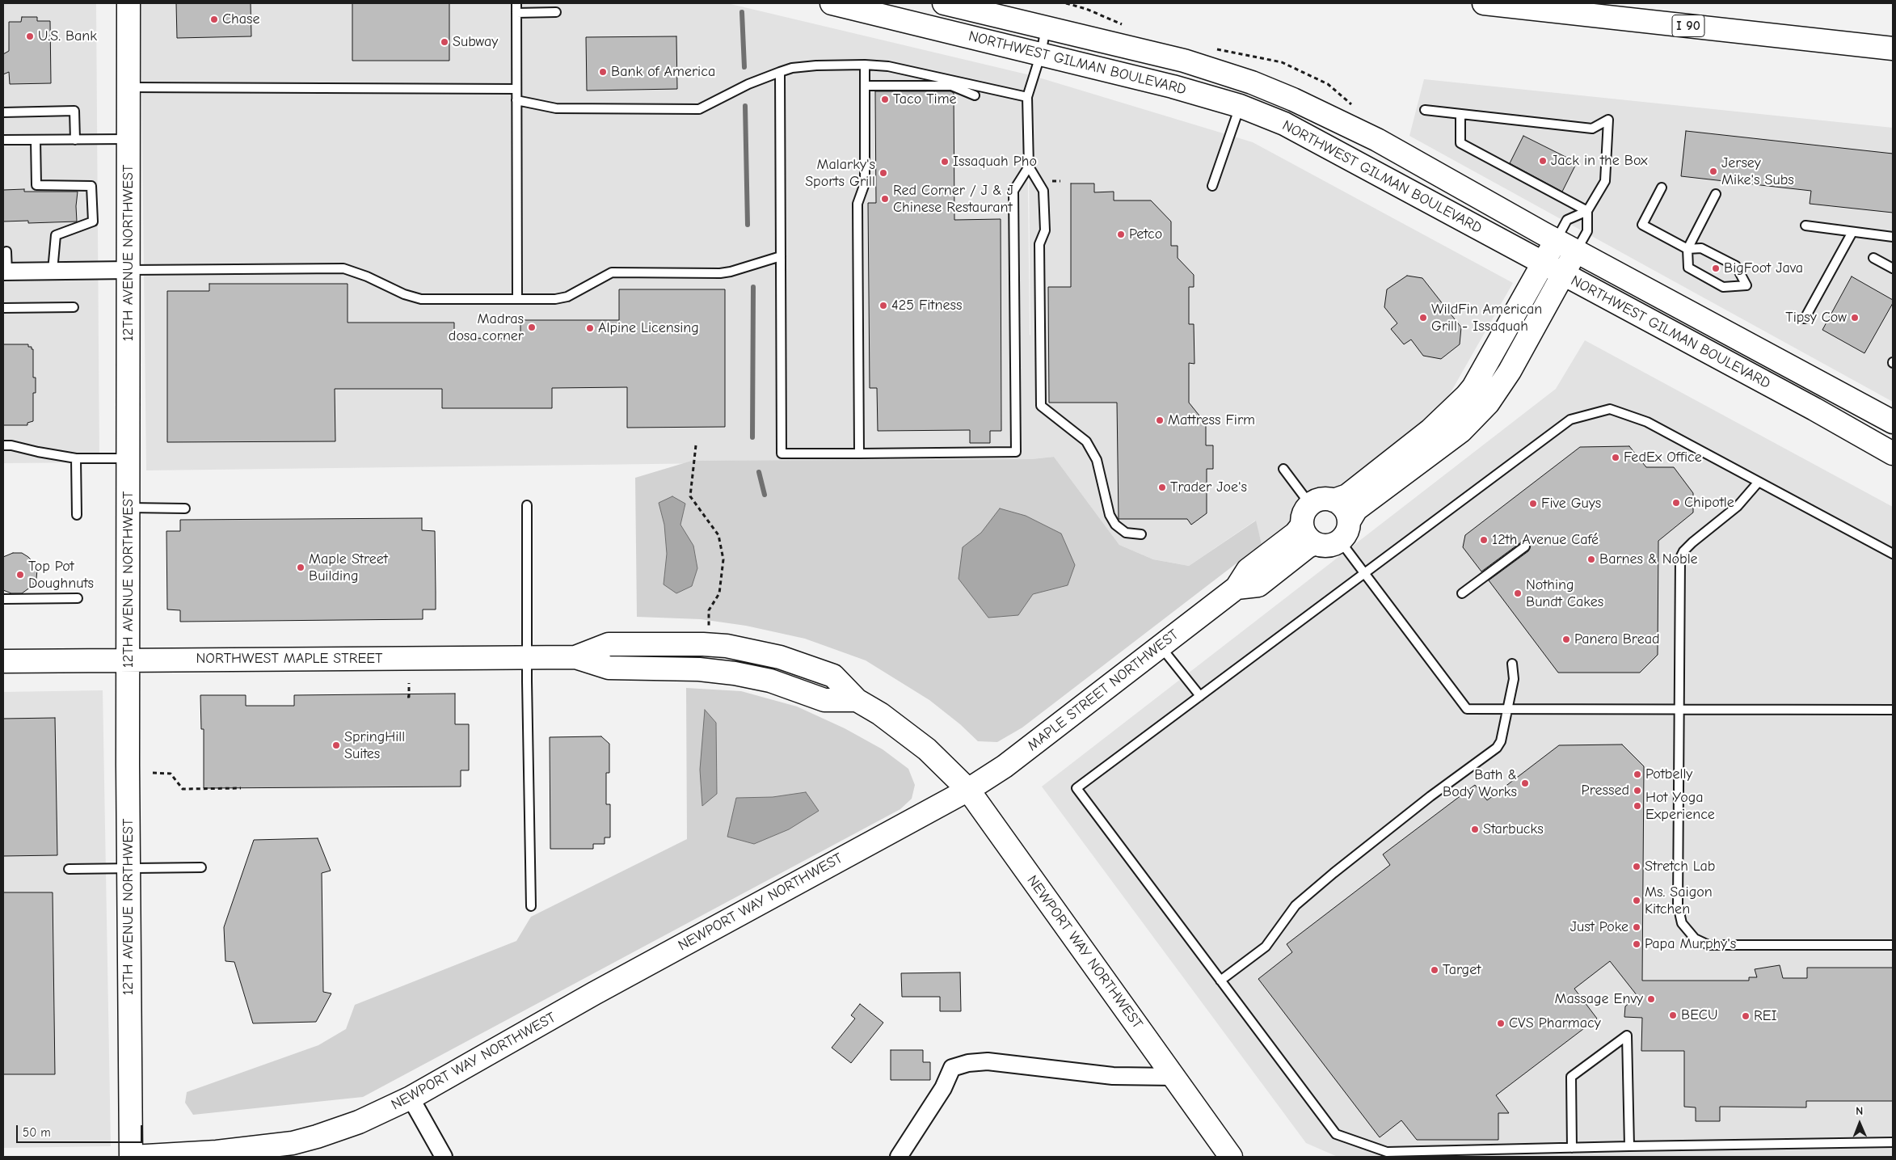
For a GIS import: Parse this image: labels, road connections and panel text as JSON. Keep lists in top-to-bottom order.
{
  "streets": {
    "main road": [
      "I 90",
      "NORTHWEST GILMAN BOULEVARD",
      "12TH AVENUE NORTHWEST",
      "NORTHWEST MAPLE STREET",
      "MAPLE STREET NORTHWEST",
      "NEWPORT WAY NORTHWEST"
    ]
  },
  "crossings": [
    ["12TH AVENUE NORTHWEST", "NORTHWEST MAPLE STREET"],
    ["12TH AVENUE NORTHWEST", "NEWPORT WAY NORTHWEST"],
    ["NORTHWEST MAPLE STREET", "MAPLE STREET NORTHWEST"],
    ["NORTHWEST MAPLE STREET", "NEWPORT WAY NORTHWEST"],
    ["MAPLE STREET NORTHWEST", "NEWPORT WAY NORTHWEST"]
  ],
  "places": [
    "Chase",
    "U.S. Bank",
    "Subway",
    "Bank of America",
    "Taco Time",
    "Jack in the Box",
    "Issaquah Pho",
    "Jersey Mike's Subs",
    "Malarky's Sports Grill",
    "Red Corner / J & J Chinese Restaurant",
    "Petco",
    "BigFoot Java",
    "425 Fitness",
    "WildFin American Grill - Issaquah",
    "Tipsy Cow",
    "Madras dosa corner",
    "Alpine Licensing",
    "Mattress Firm",
    "FedEx Office",
    "Trader Joe's",
    "Chipotle",
    "Five Guys",
    "12th Avenue Café",
    "Barnes & Noble",
    "Maple Street Building",
    "Top Pot Doughnuts",
    "Nothing Bundt Cakes",
    "Panera Bread",
    "SpringHill Suites",
    "Potbelly",
    "Bath & Body Works",
    "Pressed",
    "Hot Yoga Experience",
    "Starbucks",
    "Stretch Lab",
    "Ms. Saigon Kitchen",
    "Just Poke",
    "Papa Murphy's",
    "Target",
    "Massage Envy",
    "BECU",
    "REI",
    "CVS Pharmacy"
  ],
  "scale_bar": "50 m",
  "north": "top"
}
